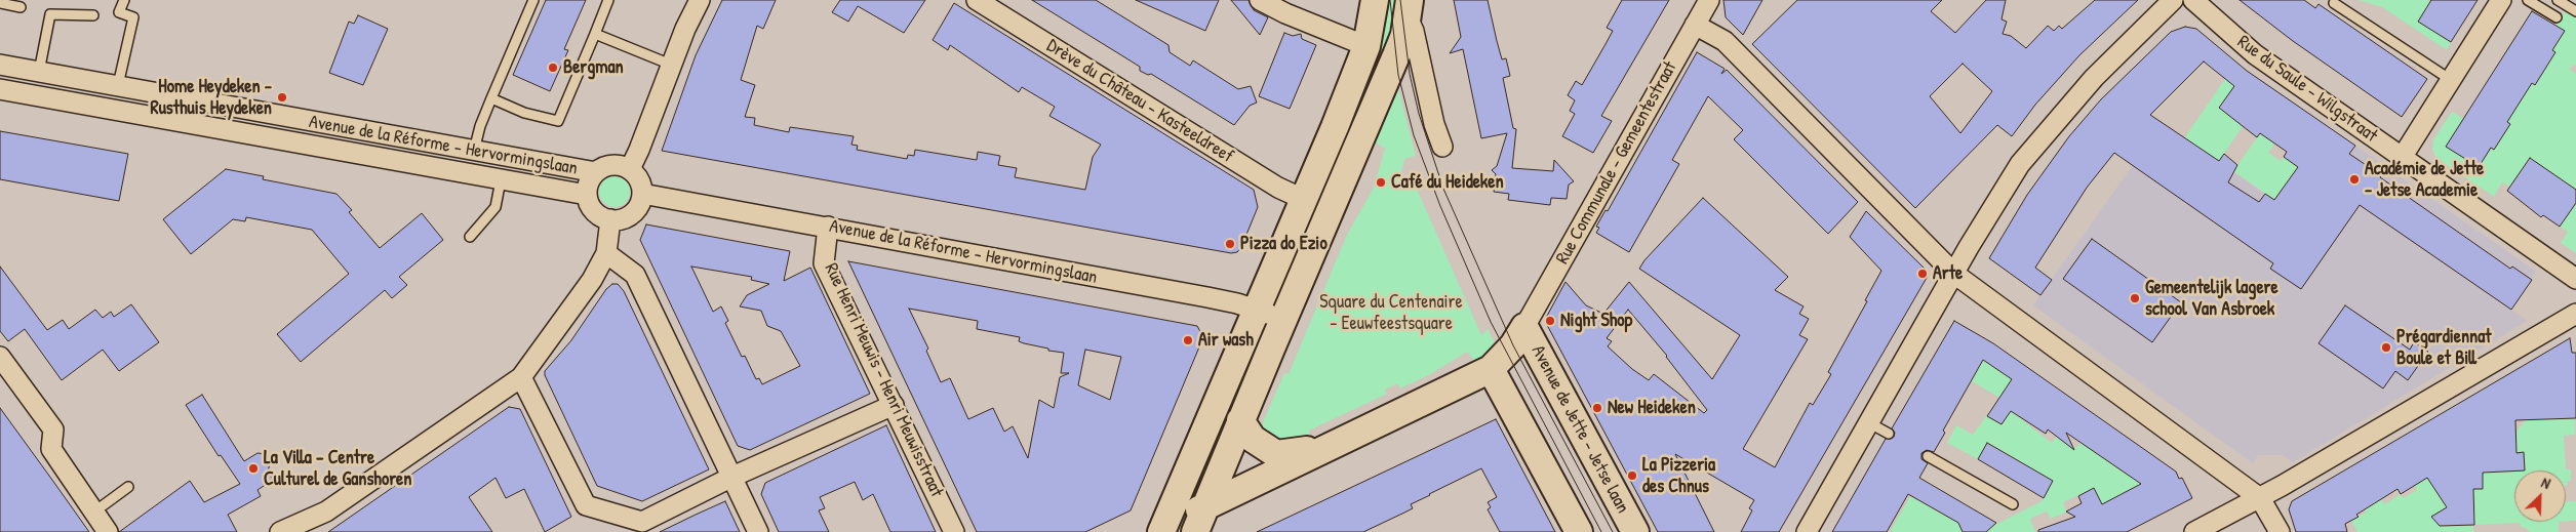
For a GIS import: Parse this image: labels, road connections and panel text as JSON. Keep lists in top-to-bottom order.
{
  "streets": {
    "main road": ["Avenue de Jette - Jetse laan"],
    "street": [
      "Rue du Saule - Wilgstraat",
      "Drève du Château - Kasteeldreef",
      "Avenue de la Réforme - Hervormingslaan",
      "Rue Communale - Gemeentestraat",
      "Rue Henri Meuwis - Henri Meuwisstraat"
    ]
  },
  "crossings": [
    ["Avenue de la Réforme - Hervormingslaan", "Rue Henri Meuwis - Henri Meuwisstraat"],
    ["Rue Communale - Gemeentestraat", "Avenue de Jette - Jetse laan"]
  ],
  "parks": ["Square du Centenaire - Eeuwfeestsquare"],
  "places": [
    "Bergman",
    "Home Heydeken - Rusthuis Heydeken",
    "Académie de Jette - Jetse Academie",
    "Café du Heideken",
    "Pizza do Ezio",
    "Arte",
    "Gemeentelijk lagere school Van Asbroek",
    "Night Shop",
    "Air wash",
    "Prégardiennat Boule et Bill",
    "New Heideken",
    "La Villa – Centre Culturel de Ganshoren",
    "La Pizzeria des Chnus"
  ],
  "north": "top right"
}
